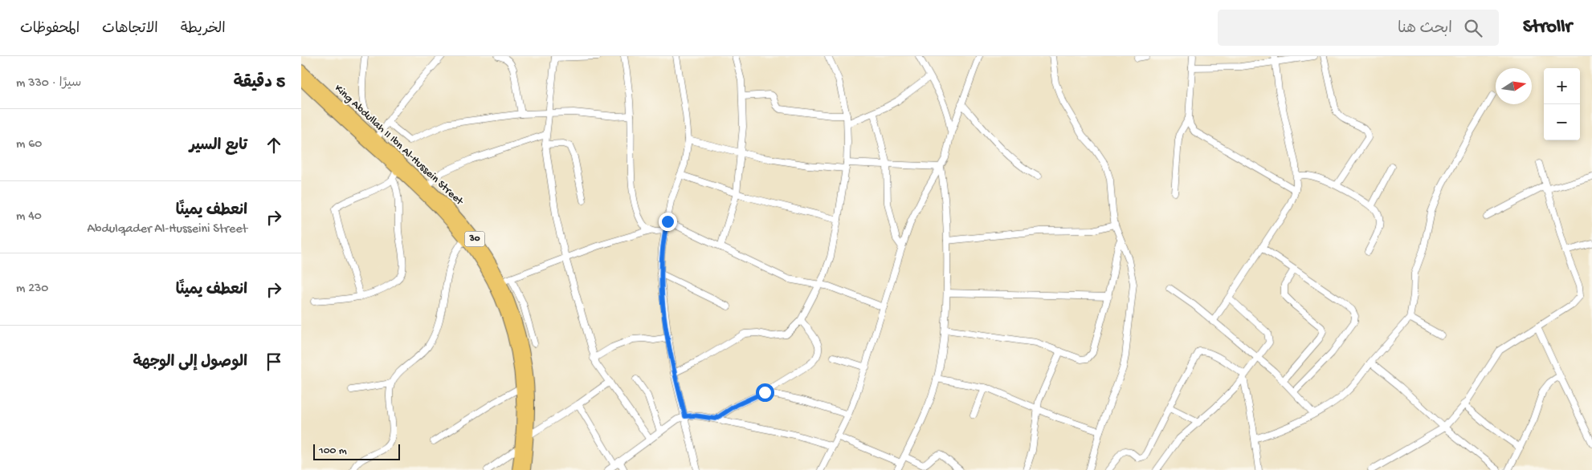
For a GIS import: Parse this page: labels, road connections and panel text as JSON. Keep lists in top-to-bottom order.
{
  "streets": {
    "main road": ["King Abdullah II Ibn Al-Hussein Street", "30"]
  },
  "scale_bar": "100 m",
  "north": "right",
  "page": {
    "header": "Strollr",
    "search": "ابحث هنا",
    "nav": ["الخريطة", "الاتجاهات", "المحفوظات"],
    "heading": ["5 دقيقة", "سيرًا · 330 m"],
    "map_buttons": ["+", "−"],
    "list": [
      ["تابع السير", "60 m"],
      ["انعطف يمينًا", "Abdulqader Al-Husseini Street", "40 m"],
      ["انعطف يمينًا", "230 m"],
      "الوصول إلى الوجهة"
    ],
    "scale": "100 m"
  }
}
